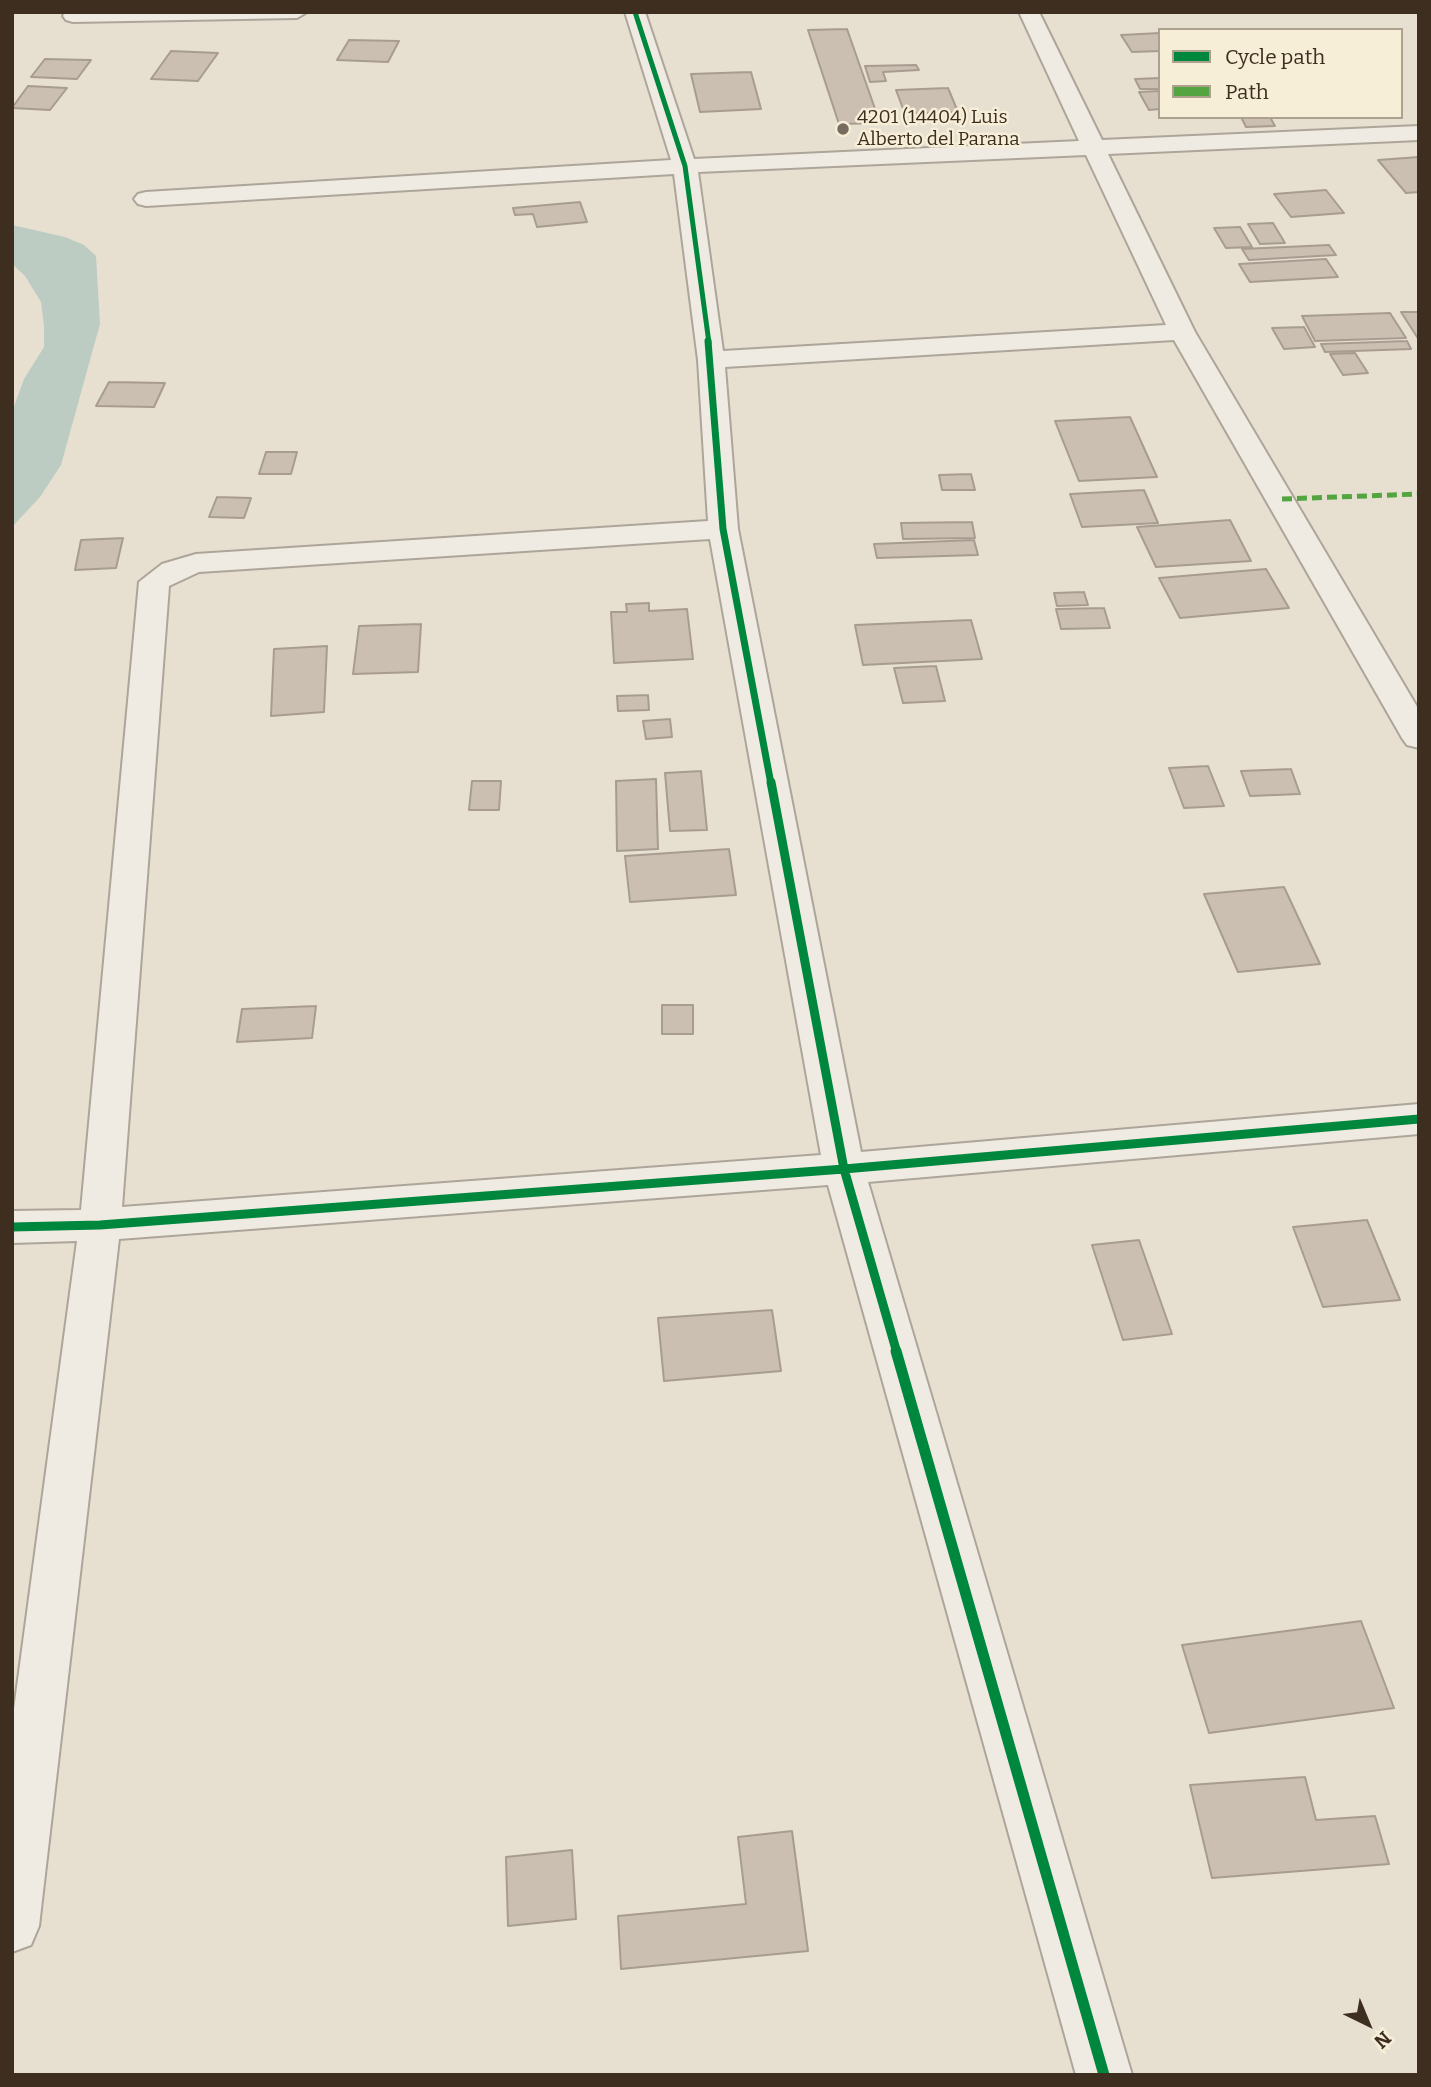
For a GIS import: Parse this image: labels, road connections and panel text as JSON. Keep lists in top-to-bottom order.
{
  "places": ["4201 (14404) Luis Alberto del Parana"],
  "legend": ["Cycle path", "Path"],
  "north": "bottom right"
}
